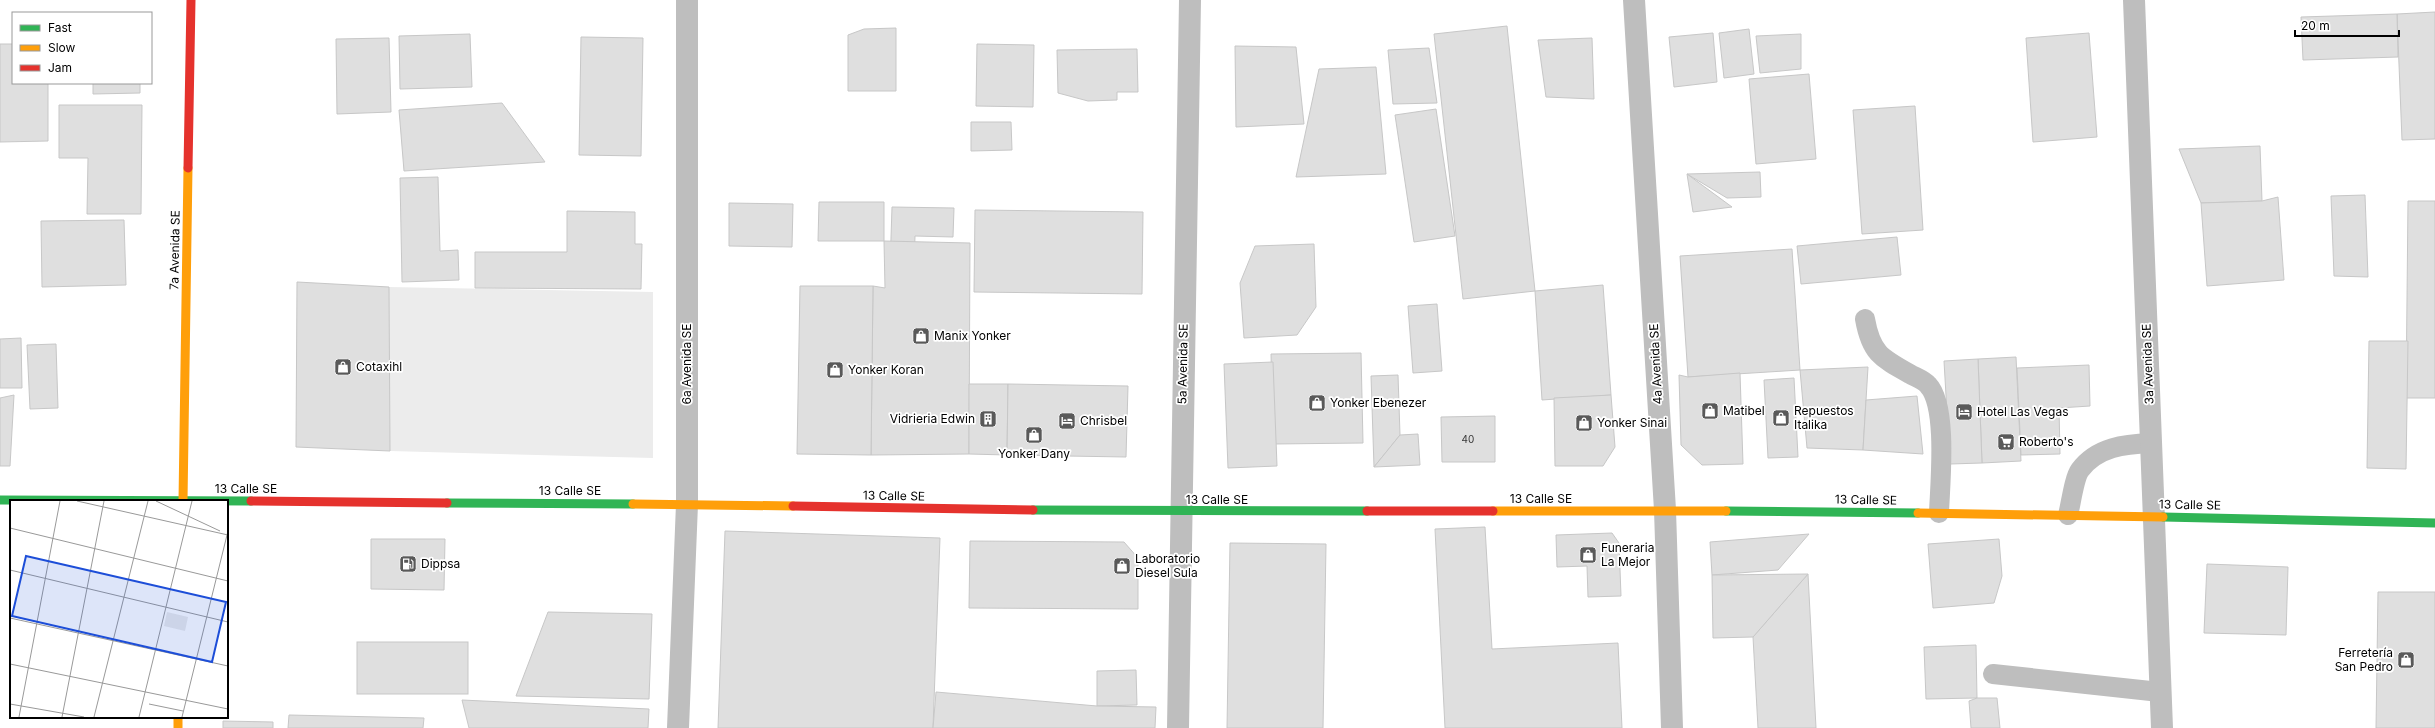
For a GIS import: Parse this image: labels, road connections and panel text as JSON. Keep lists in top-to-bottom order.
{
  "streets": {
    "street": [
      "7a Avenida SE",
      "6a Avenida SE",
      "5a Avenida SE",
      "4a Avenida SE",
      "3a Avenida SE",
      "13 Calle SE"
    ]
  },
  "crossings": [
    ["6a Avenida SE", "13 Calle SE"],
    ["5a Avenida SE", "13 Calle SE"],
    ["4a Avenida SE", "13 Calle SE"],
    ["3a Avenida SE", "13 Calle SE"]
  ],
  "places": {
    "shop": [
      "Manix Yonker",
      "Cotaxihl",
      "Yonker Koran",
      "Yonker Ebenezer",
      "Matibel",
      "Repuestos Italika",
      "Yonker Sinai",
      "Yonker Dany",
      "Funeraria La Mejor",
      "Laboratorio Diesel Sula",
      "Ferretería San Pedro"
    ],
    "hotel": ["Hotel Las Vegas", "Chrisbel"],
    "building": ["Vidrieria Edwin"],
    "supermarket": ["Roberto's"],
    "fuel station": ["Dippsa"]
  },
  "house_numbers": ["40"],
  "legend": ["Fast", "Slow", "Jam"],
  "scale_bar": "20 m"
}
